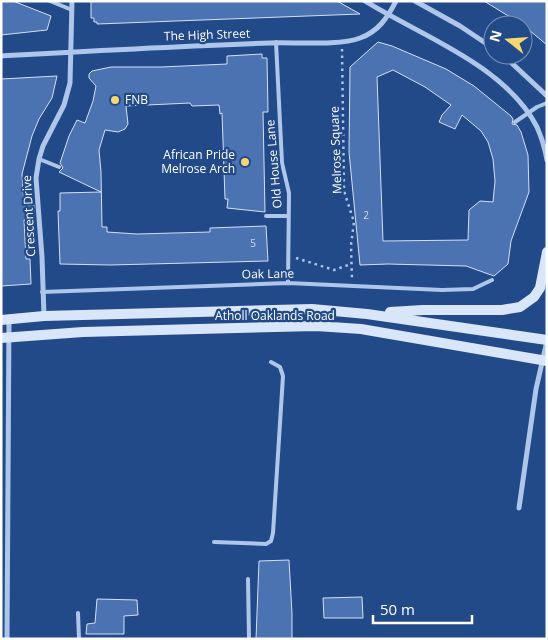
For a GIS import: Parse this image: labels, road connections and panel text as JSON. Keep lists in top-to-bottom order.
{
  "streets": {
    "street": ["The High Street", "Crescent Drive", "Atholl Oaklands Road"],
    "lane": ["Old House Lane", "Oak Lane"],
    "path": ["Melrose Square"]
  },
  "crossings": [
    ["The High Street", "Melrose Square"],
    ["The High Street", "Old House Lane"],
    ["The High Street", "Crescent Drive"],
    ["Melrose Square", "Oak Lane"],
    ["Old House Lane", "Oak Lane"],
    ["Crescent Drive", "Oak Lane"],
    ["Crescent Drive", "Atholl Oaklands Road"]
  ],
  "places": ["FNB", "African Pride Melrose Arch"],
  "house_numbers": ["2", "5"],
  "scale_bar": "50 m",
  "north": "left"
}
